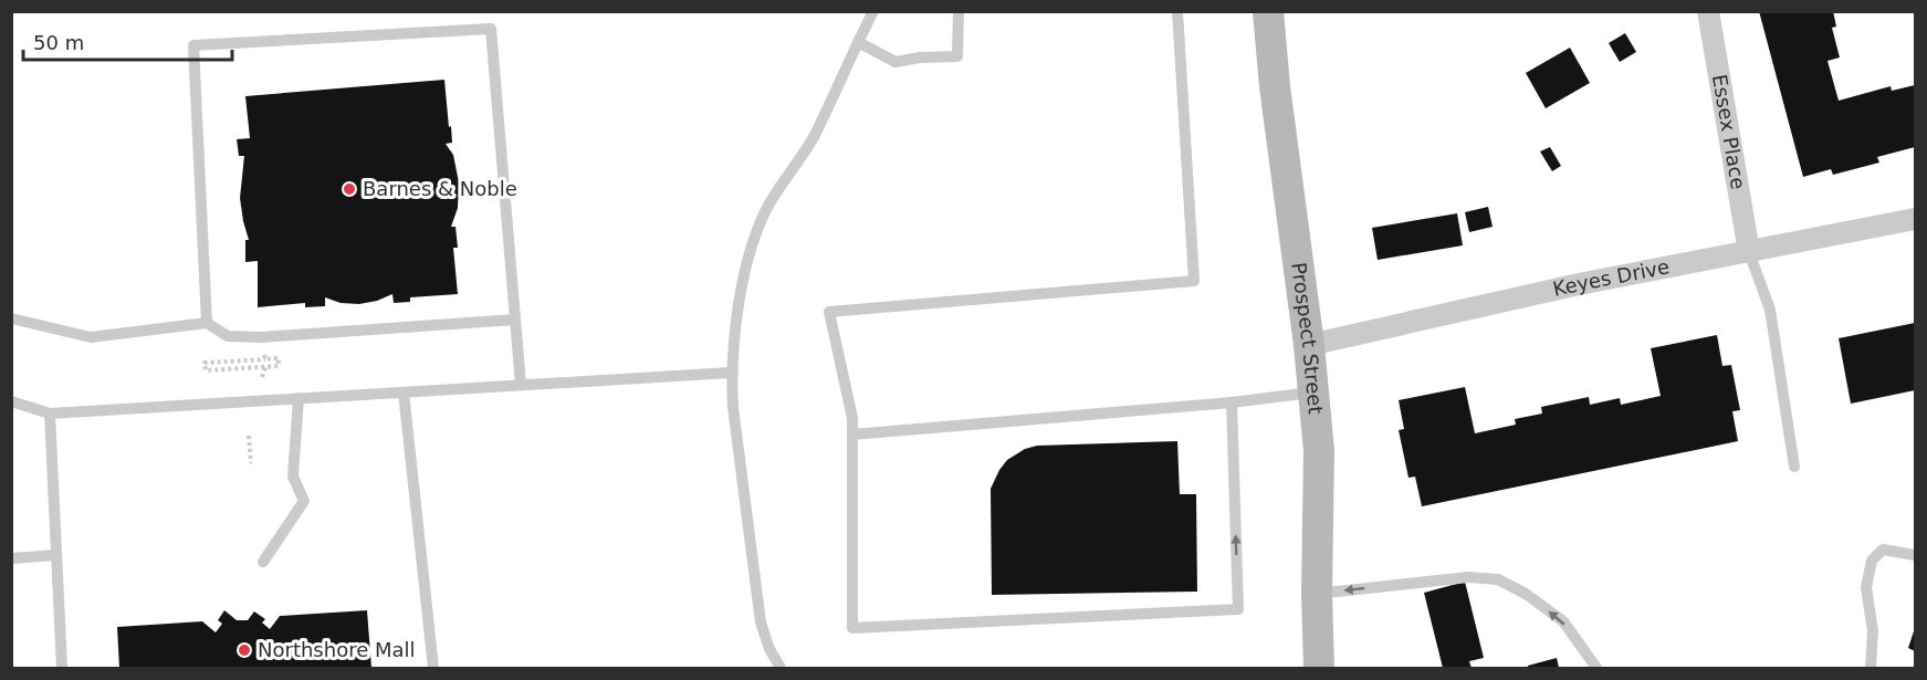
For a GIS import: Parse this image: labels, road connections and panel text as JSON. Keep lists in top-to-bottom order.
{
  "streets": {
    "street": ["Essex Place", "Keyes Drive", "Prospect Street"]
  },
  "crossings": [
    ["Essex Place", "Keyes Drive"],
    ["Keyes Drive", "Prospect Street"]
  ],
  "places": ["Barnes & Noble", "Northshore Mall"],
  "scale_bar": "50 m"
}
